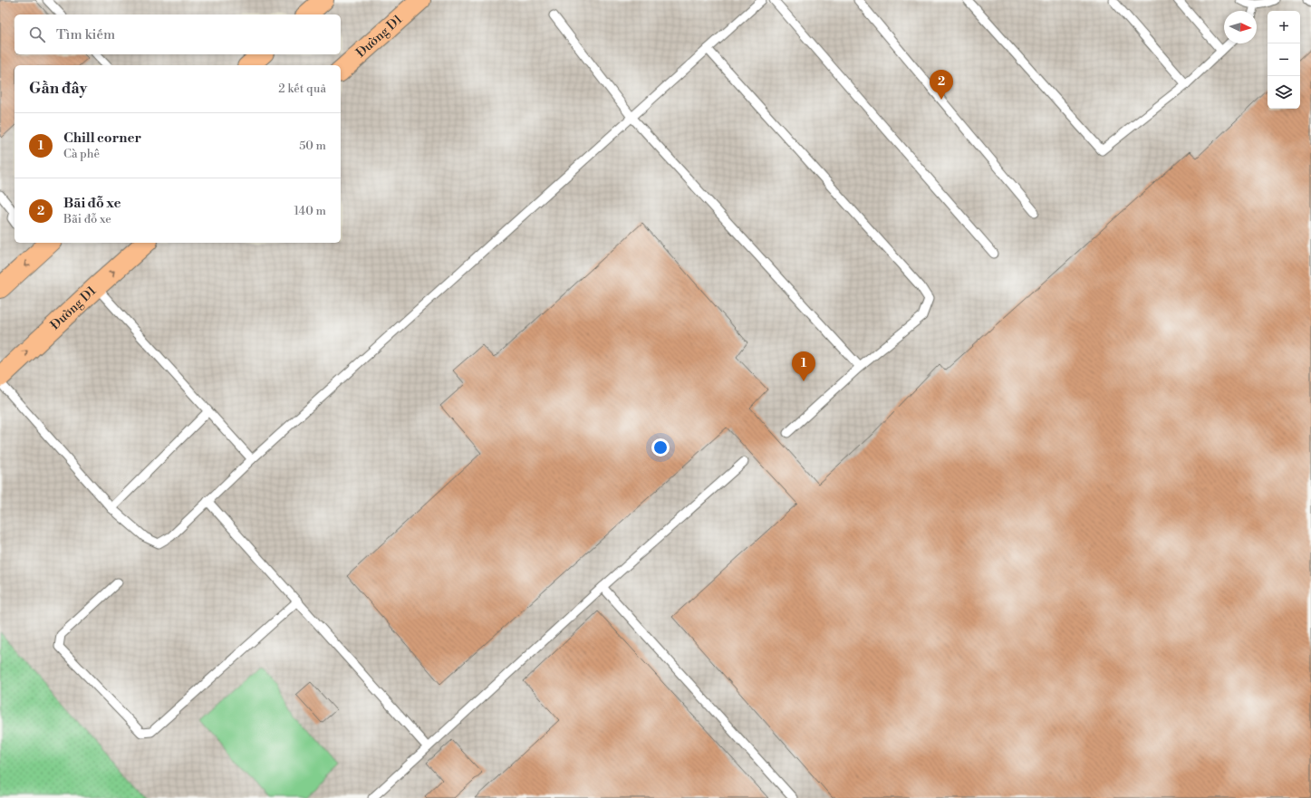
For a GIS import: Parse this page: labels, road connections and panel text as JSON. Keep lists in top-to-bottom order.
{
  "streets": {
    "main road": ["Đường D1"]
  },
  "north": "right",
  "page": {
    "map_buttons": ["+", "−"],
    "search": "Tìm kiếm",
    "heading": ["Gần đây", "2 kết quả"],
    "pins": ["2", "1"],
    "list": [
      {
        "mark": "1",
        "name": "Chill corner",
        "note": "Cà phê",
        "value": "50 m"
      },
      {
        "mark": "2",
        "name": "Bãi đỗ xe",
        "note": "Bãi đỗ xe",
        "value": "140 m"
      }
    ]
  }
}
